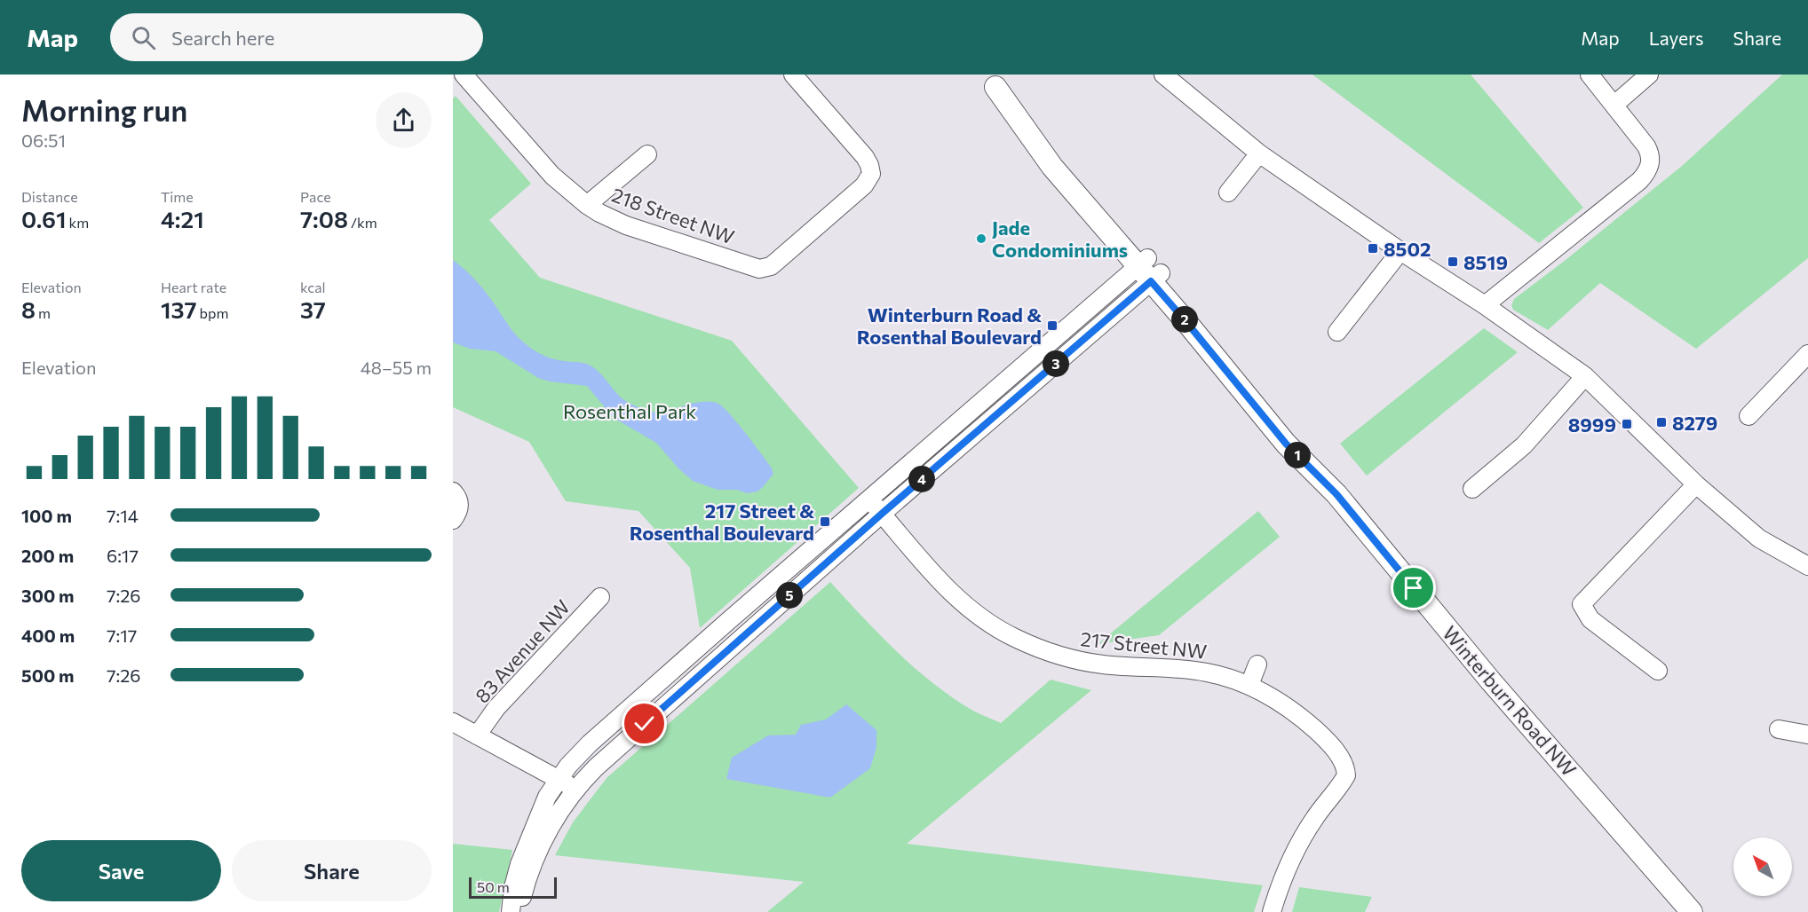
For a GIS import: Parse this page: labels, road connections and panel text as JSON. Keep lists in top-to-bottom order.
{
  "streets": {
    "main road": ["Winterburn Road NW"],
    "street": ["218 Street NW", "217 Street NW", "83 Avenue NW"]
  },
  "parks": ["Rosenthal Park"],
  "places": {
    "other": ["Jade Condominiums"],
    "transit": [
      "8502",
      "8519",
      "Winterburn Road & Rosenthal Boulevard",
      "8279",
      "8999",
      "217 Street & Rosenthal Boulevard"
    ]
  },
  "scale_bar": "50 m",
  "north": "top left",
  "page": {
    "header": "Map",
    "search": "Search here",
    "nav": ["Map", "Layers", "Share"],
    "heading": ["Morning run", "06:51"],
    "stats": [
      ["Distance", "0.61 km"],
      ["Time", "4:21"],
      ["Pace", "7:08 /km"],
      ["Elevation", "8 m"],
      ["Heart rate", "137 bpm"],
      ["kcal", "37"]
    ],
    "pins": [
      "2",
      "3",
      "1",
      "4",
      "5"
    ],
    "chart": ["Elevation", "48–55 m"],
    "list": [
      {
        "name": "100 m",
        "note": "7:14"
      },
      {
        "name": "200 m",
        "note": "6:17"
      },
      {
        "name": "300 m",
        "note": "7:26"
      },
      {
        "name": "400 m",
        "note": "7:17"
      },
      {
        "name": "500 m",
        "note": "7:26"
      }
    ],
    "buttons": ["Save", "Share"],
    "scale": "50 m"
  }
}
